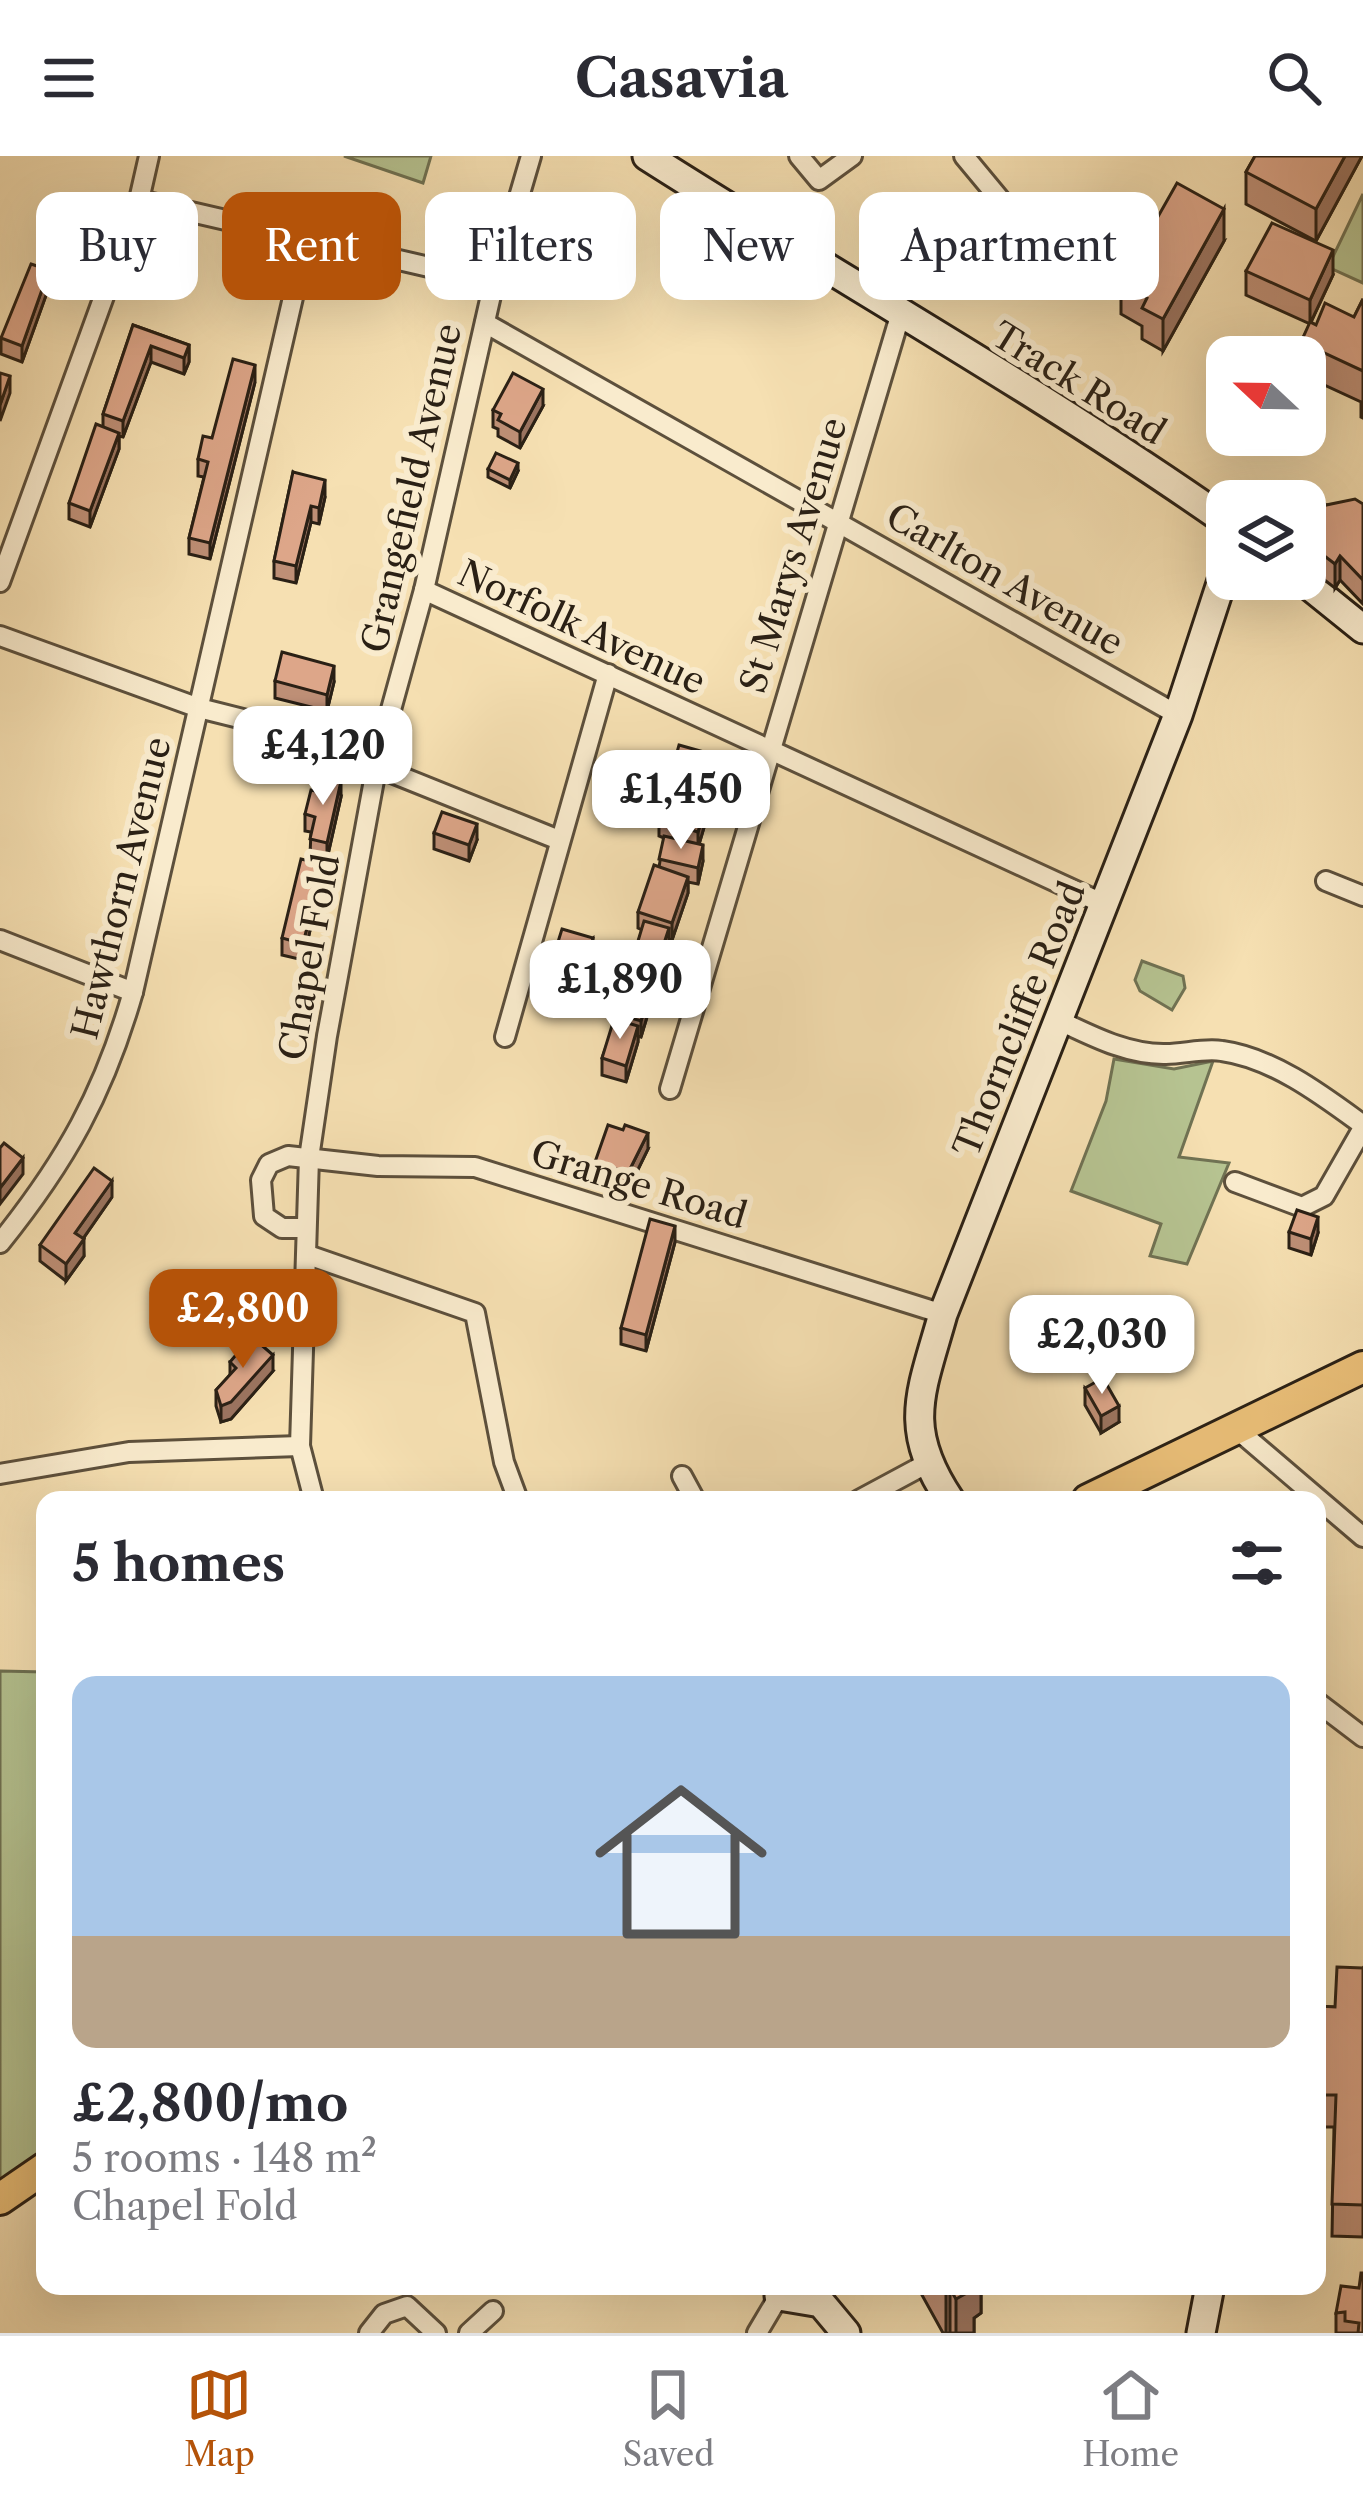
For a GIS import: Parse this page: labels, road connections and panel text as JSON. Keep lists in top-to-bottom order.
{
  "streets": {
    "street": [
      "Track Road",
      "Grangefield Avenue",
      "St Marys Avenue",
      "Carlton Avenue",
      "Norfolk Avenue",
      "Hawthorn Avenue",
      "Chapel Fold",
      "Thorncliffe Road",
      "Grange Road"
    ]
  },
  "crossings": [
    ["Track Road", "St Marys Avenue"],
    ["Grangefield Avenue", "Carlton Avenue"],
    ["Grangefield Avenue", "Norfolk Avenue"],
    ["Grangefield Avenue", "Chapel Fold"],
    ["St Marys Avenue", "Carlton Avenue"],
    ["St Marys Avenue", "Norfolk Avenue"],
    ["Carlton Avenue", "Thorncliffe Road"],
    ["Norfolk Avenue", "Thorncliffe Road"],
    ["Chapel Fold", "Grange Road"],
    ["Thorncliffe Road", "Grange Road"]
  ],
  "north": "left",
  "page": {
    "header": "Casavia",
    "chip": [
      "Buy",
      "Rent",
      "Filters",
      "New",
      "Apartment"
    ],
    "price": [
      "£4,120",
      "£1,450",
      "£1,890",
      "£2,800",
      "£2,030"
    ],
    "heading": "5 homes",
    "list": [
      {
        "name": "£2,800/mo",
        "note": "5 rooms · 148 m² · Chapel Fold"
      }
    ],
    "tabs": ["Map", "Saved", "Home"]
  }
}
